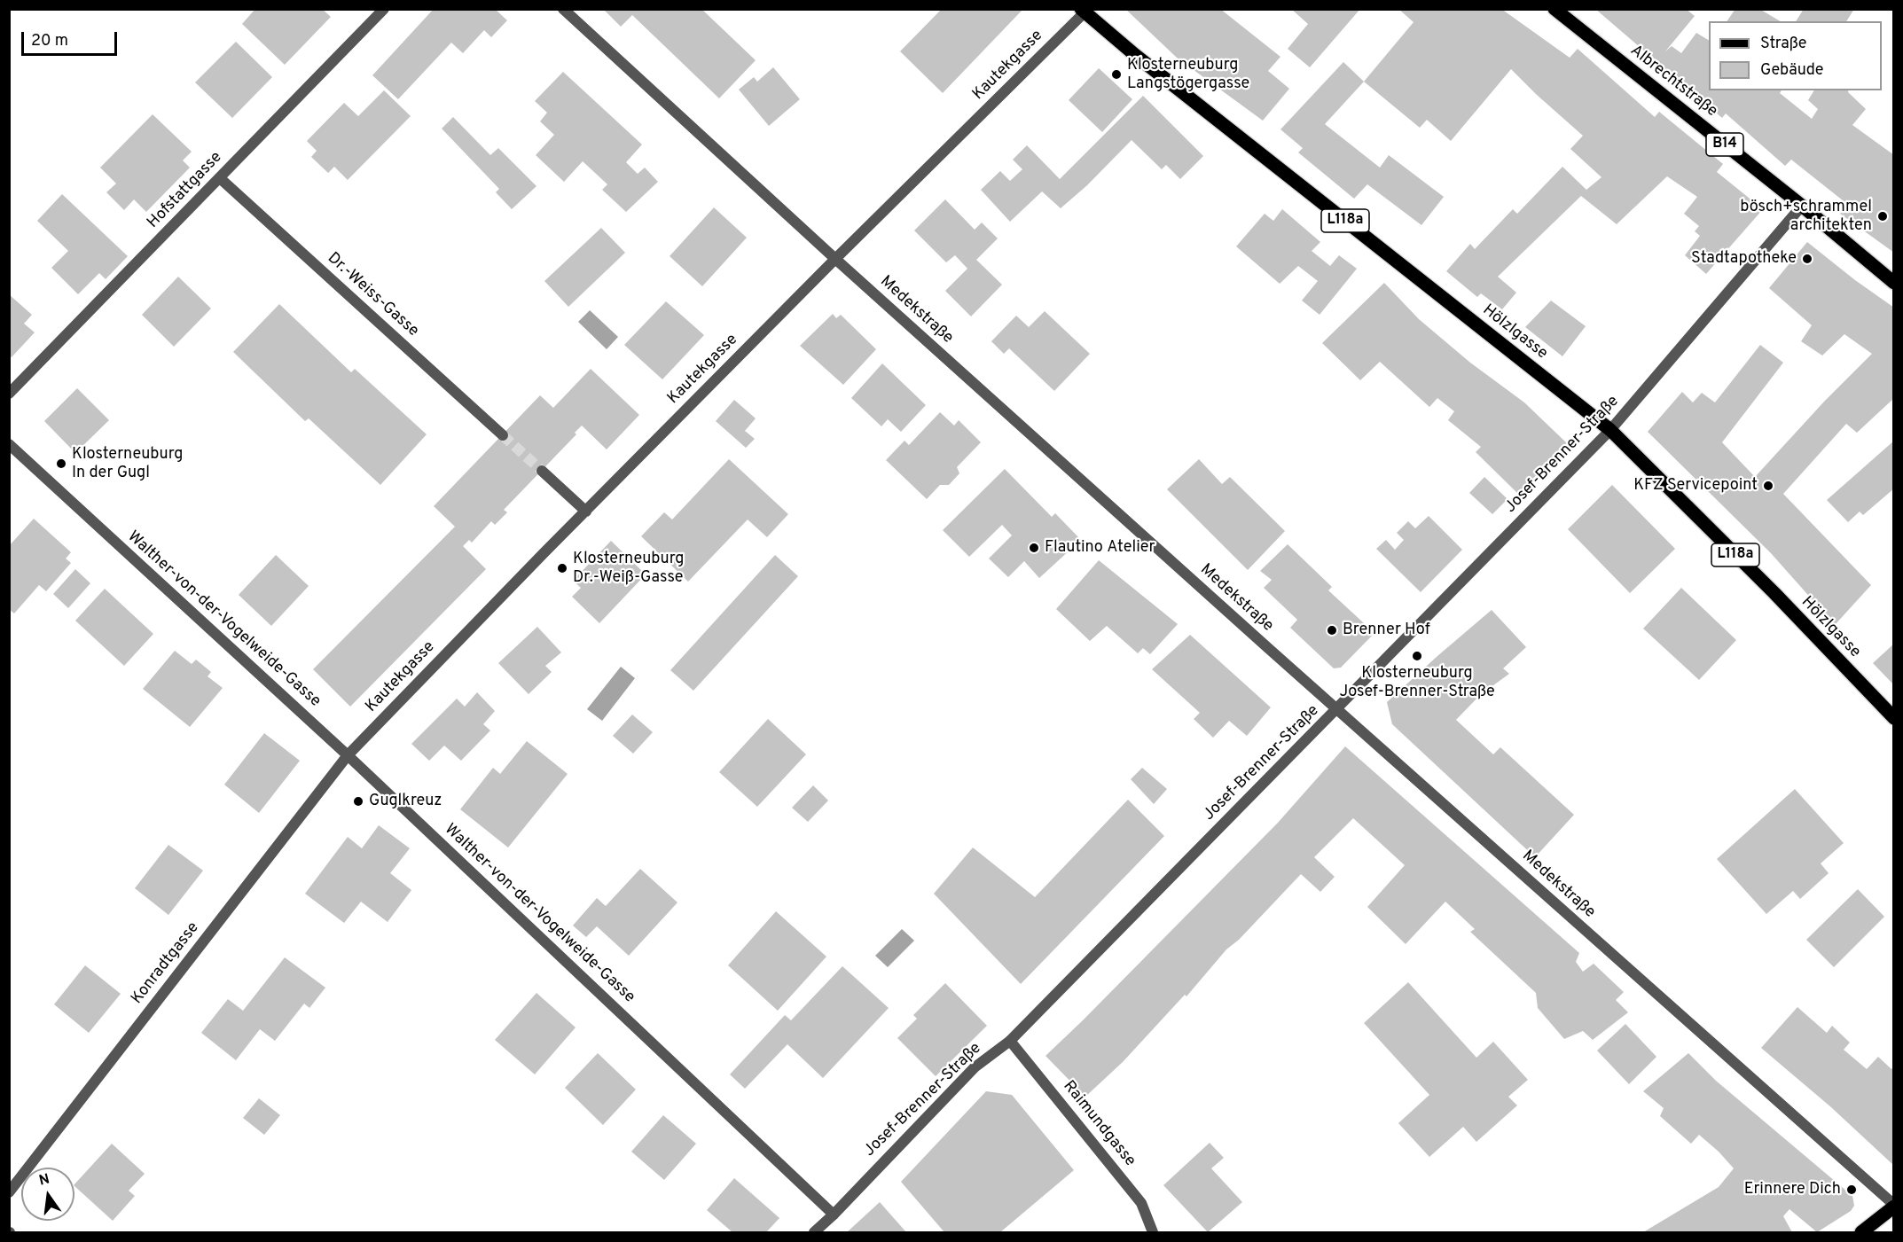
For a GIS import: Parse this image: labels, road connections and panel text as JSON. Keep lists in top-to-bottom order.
{
  "streets": {
    "main road": [
      "Albrechtstraße",
      "B14",
      "L118a",
      "Hölzlgasse"
    ],
    "street": [
      "Kautekgasse",
      "Hofstattgasse",
      "Dr.-Weiss-Gasse",
      "Medekstraße",
      "Josef-Brenner-Straße",
      "Walther-von-der-Vogelweide-Gasse",
      "Konradtgasse",
      "Raimundgasse"
    ]
  },
  "crossings": [
    ["Kautekgasse", "Medekstraße"],
    ["Kautekgasse", "Hölzlgasse"],
    ["Kautekgasse", "Walther-von-der-Vogelweide-Gasse"],
    ["Kautekgasse", "Konradtgasse"],
    ["Albrechtstraße", "Josef-Brenner-Straße"],
    ["Hofstattgasse", "Dr.-Weiss-Gasse"],
    ["Medekstraße", "Josef-Brenner-Straße"],
    ["Hölzlgasse", "Josef-Brenner-Straße"],
    ["Josef-Brenner-Straße", "Walther-von-der-Vogelweide-Gasse"],
    ["Josef-Brenner-Straße", "Raimundgasse"],
    ["Walther-von-der-Vogelweide-Gasse", "Konradtgasse"]
  ],
  "places": [
    "Klosterneuburg Langstögergasse",
    "bösch+schrammel architekten",
    "Stadtapotheke",
    "Klosterneuburg In der Gugl",
    "KFZ Servicepoint",
    "Flautino Atelier",
    "Klosterneuburg Dr.-Weiß-Gasse",
    "Brenner Hof",
    "Klosterneuburg Josef-Brenner-Straße",
    "Guglkreuz",
    "Erinnere Dich"
  ],
  "legend": ["Straße", "Gebäude"],
  "scale_bar": "20 m",
  "north": "top"
}
